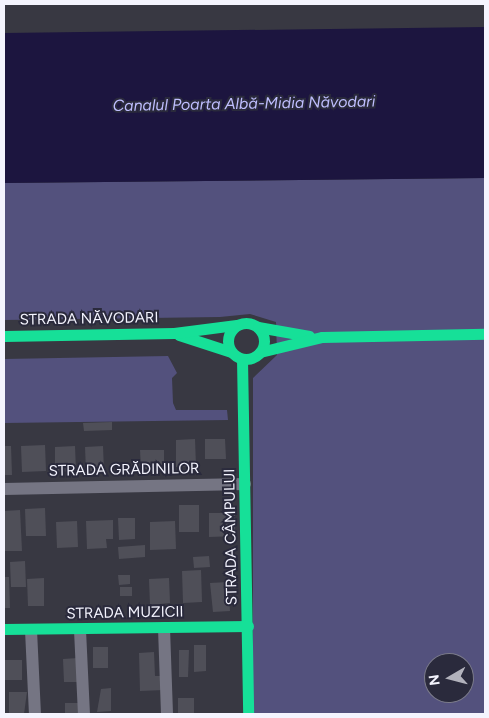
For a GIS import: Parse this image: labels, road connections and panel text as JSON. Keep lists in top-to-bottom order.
{
  "streets": {
    "main road": ["STRADA NĂVODARI", "STRADA CÂMPULUI", "STRADA MUZICII"],
    "street": ["STRADA GRĂDINILOR"]
  },
  "crossings": [
    ["STRADA NĂVODARI", "STRADA CÂMPULUI"],
    ["STRADA GRĂDINILOR", "STRADA CÂMPULUI"],
    ["STRADA CÂMPULUI", "STRADA MUZICII"]
  ],
  "water": ["Canalul Poarta Albă-Midia Năvodari"],
  "north": "left"
}
